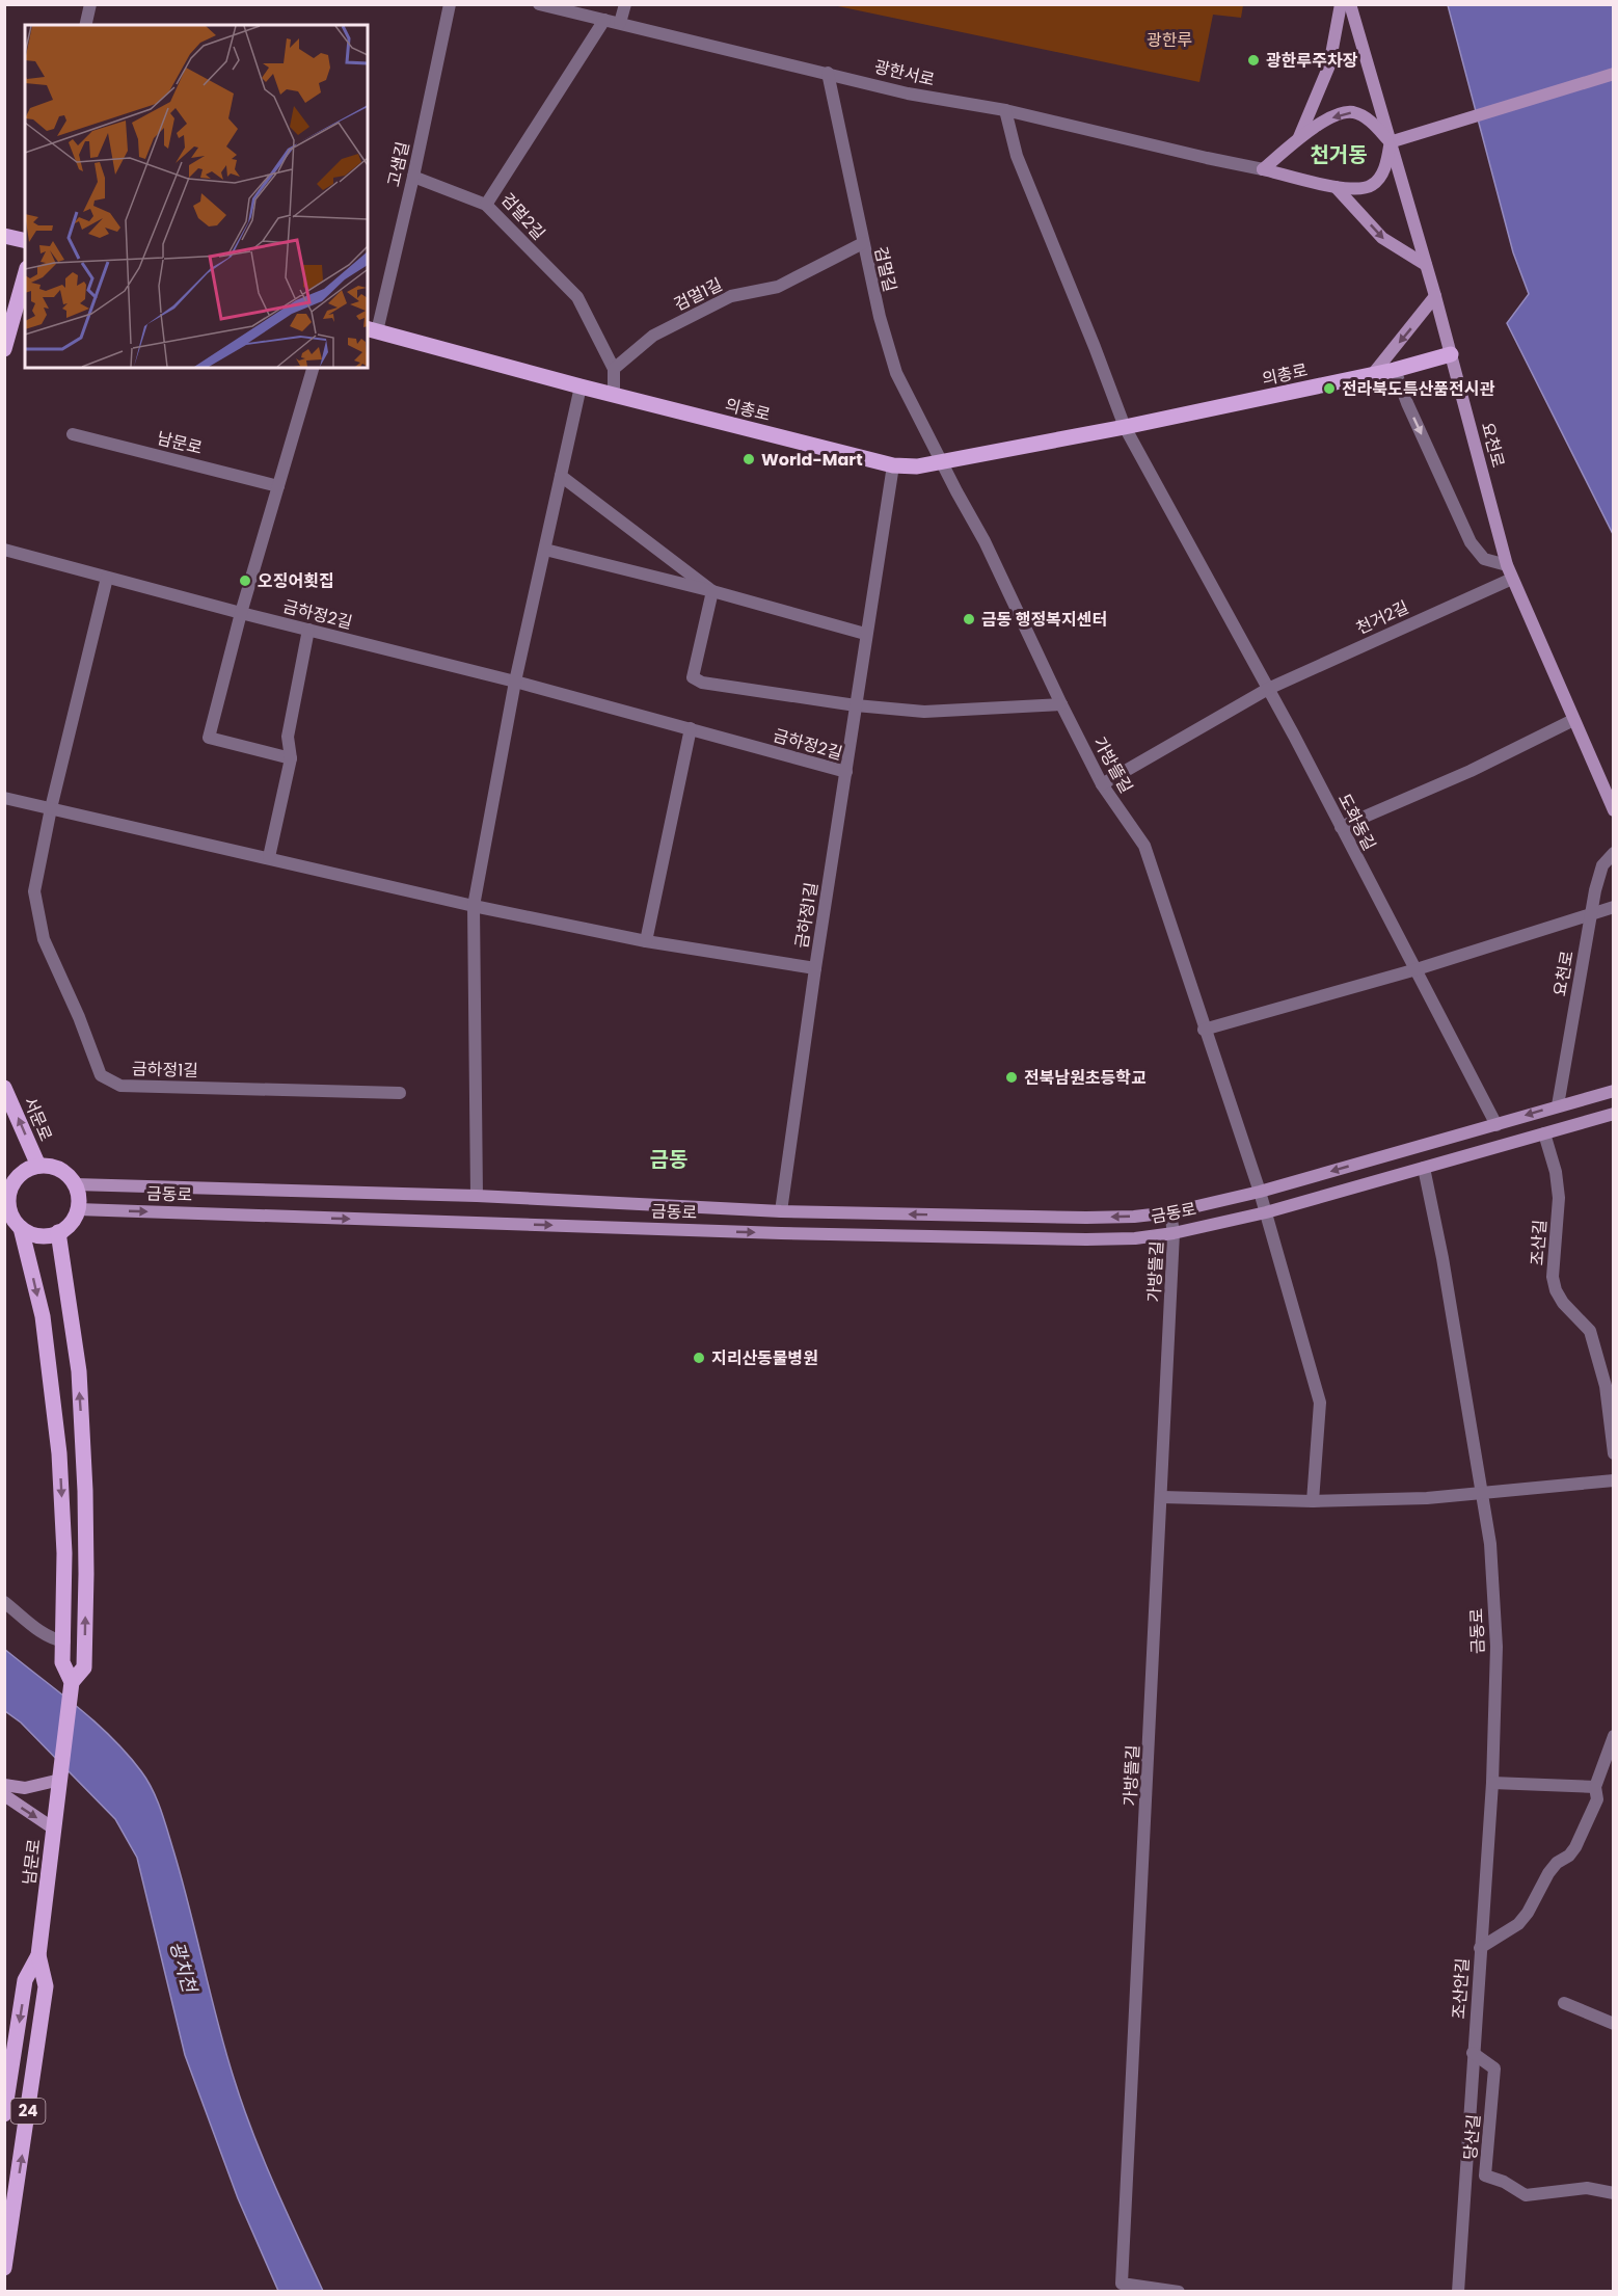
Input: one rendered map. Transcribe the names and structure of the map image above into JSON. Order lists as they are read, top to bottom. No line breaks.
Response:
{"streets":{"main road":["의총로","남문로","서문로","24"],"street":["광한서로","고샘길","검멀2길","검멀길","검멀1길","요천로","금하정2길","천거2길","가방뜰길","도화동길","금하정1길","금동로","조산길","조산안길","당산길"]},"crossings":[["광한서로","검멀2길"],["광한서로","검멀길"],["고샘길","의총로"],["검멀2길","검멀1길"],["검멀길","검멀1길"],["검멀길","의총로"],["검멀길","가방뜰길"],["의총로","요천로"],["의총로","금하정2길"],["의총로","가방뜰길"],["의총로","도화동길"],["요천로","천거2길"],["요천로","금동로"],["금하정2길","금하정1길"],["천거2길","도화동길"],["가방뜰길","금동로"],["도화동길","금동로"],["서문로","금동로"],["금동로","조산길"],["금동로","조산안길"],["조산안길","당산길"]],"one_way":["서문로"],"districts":["천거동","금동"],"water":["광치천"],"parks":["광한루"],"places":["광한루주차장","전라북도특산품전시관","World-Mart","오징어횟집","금동 행정복지센터","전북남원초등학교","지리산동물병원"]}
